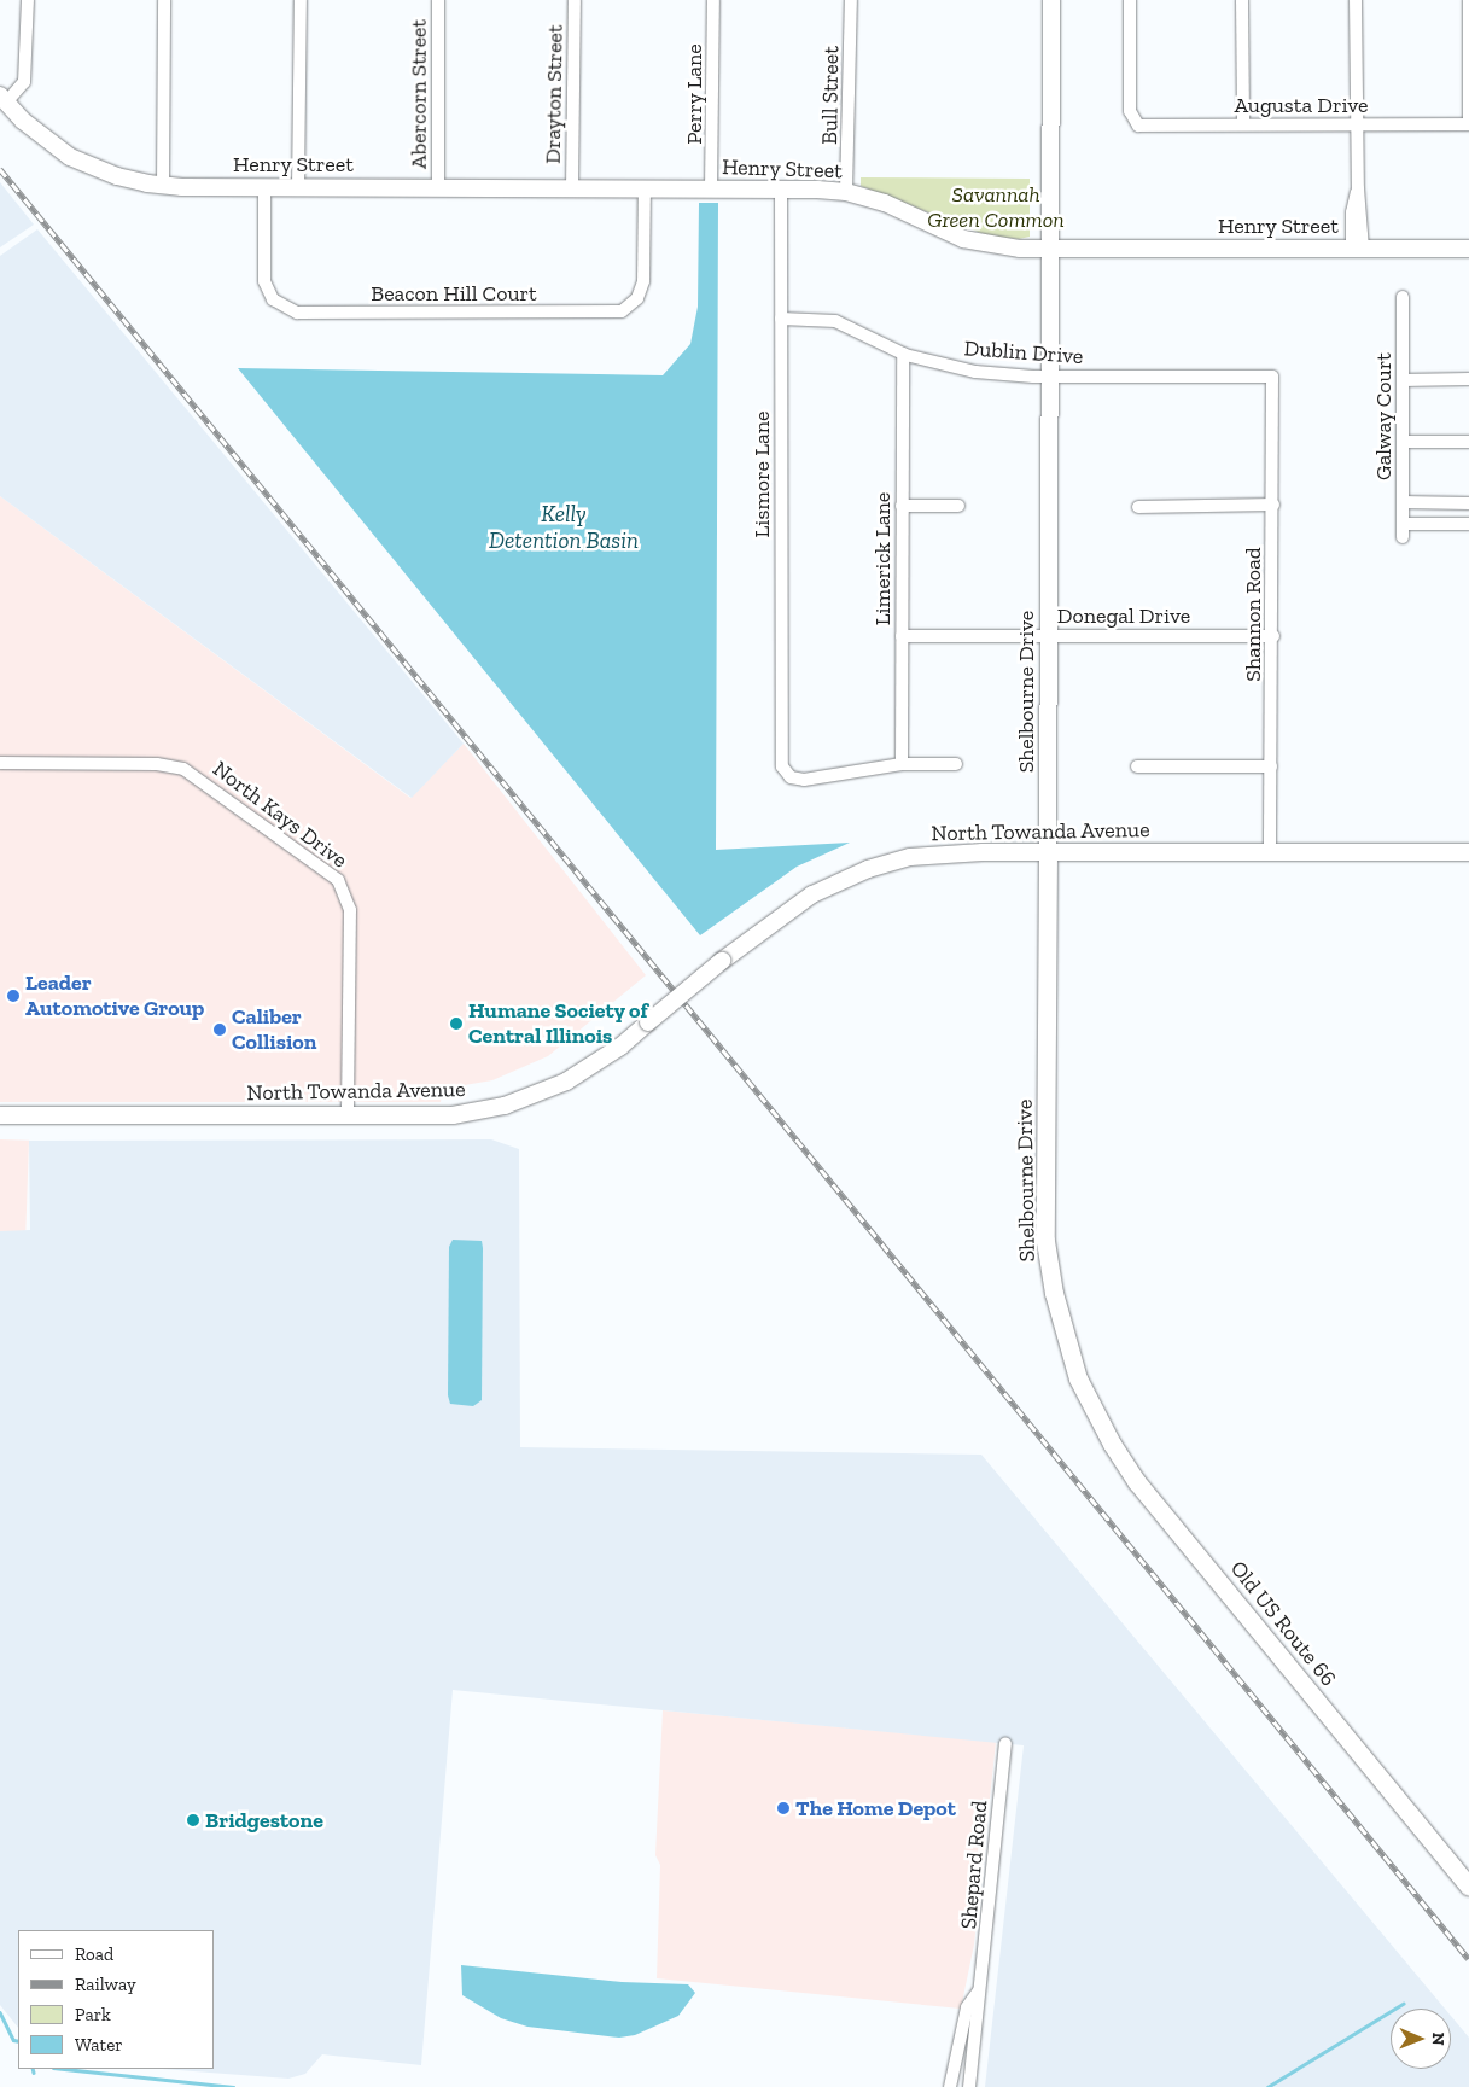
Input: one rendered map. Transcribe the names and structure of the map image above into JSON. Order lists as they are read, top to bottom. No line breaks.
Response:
{"streets":{"main road":["Henry Street","Shelbourne Drive","North Towanda Avenue","Old US Route 66"],"street":["Abercorn Street","Drayton Street","Perry Lane","Bull Street","Augusta Drive","Beacon Hill Court","Dublin Drive","Galway Court","Lismore Lane","Limerick Lane","Shannon Road","Donegal Drive","North Kays Drive","Shepard Road"]},"crossings":[["Abercorn Street","Henry Street"],["Drayton Street","Henry Street"],["Perry Lane","Henry Street"],["Bull Street","Henry Street"],["Henry Street","Beacon Hill Court"],["Henry Street","Lismore Lane"],["Henry Street","Shelbourne Drive"],["Dublin Drive","Lismore Lane"],["Dublin Drive","Limerick Lane"],["Dublin Drive","Shannon Road"],["Dublin Drive","Shelbourne Drive"],["Lismore Lane","Limerick Lane"],["Limerick Lane","Donegal Drive"],["Shannon Road","Donegal Drive"],["Shannon Road","North Towanda Avenue"],["Donegal Drive","Shelbourne Drive"],["Shelbourne Drive","North Towanda Avenue"],["Shelbourne Drive","Old US Route 66"],["North Kays Drive","North Towanda Avenue"]],"water":["Kelly Detention Basin"],"parks":["Savannah Green Common"],"places":["Leader Automotive Group","Humane Society of Central Illinois","Caliber Collision","The Home Depot","Bridgestone"],"legend":["Road","Railway","Park","Water"],"north":"right"}
